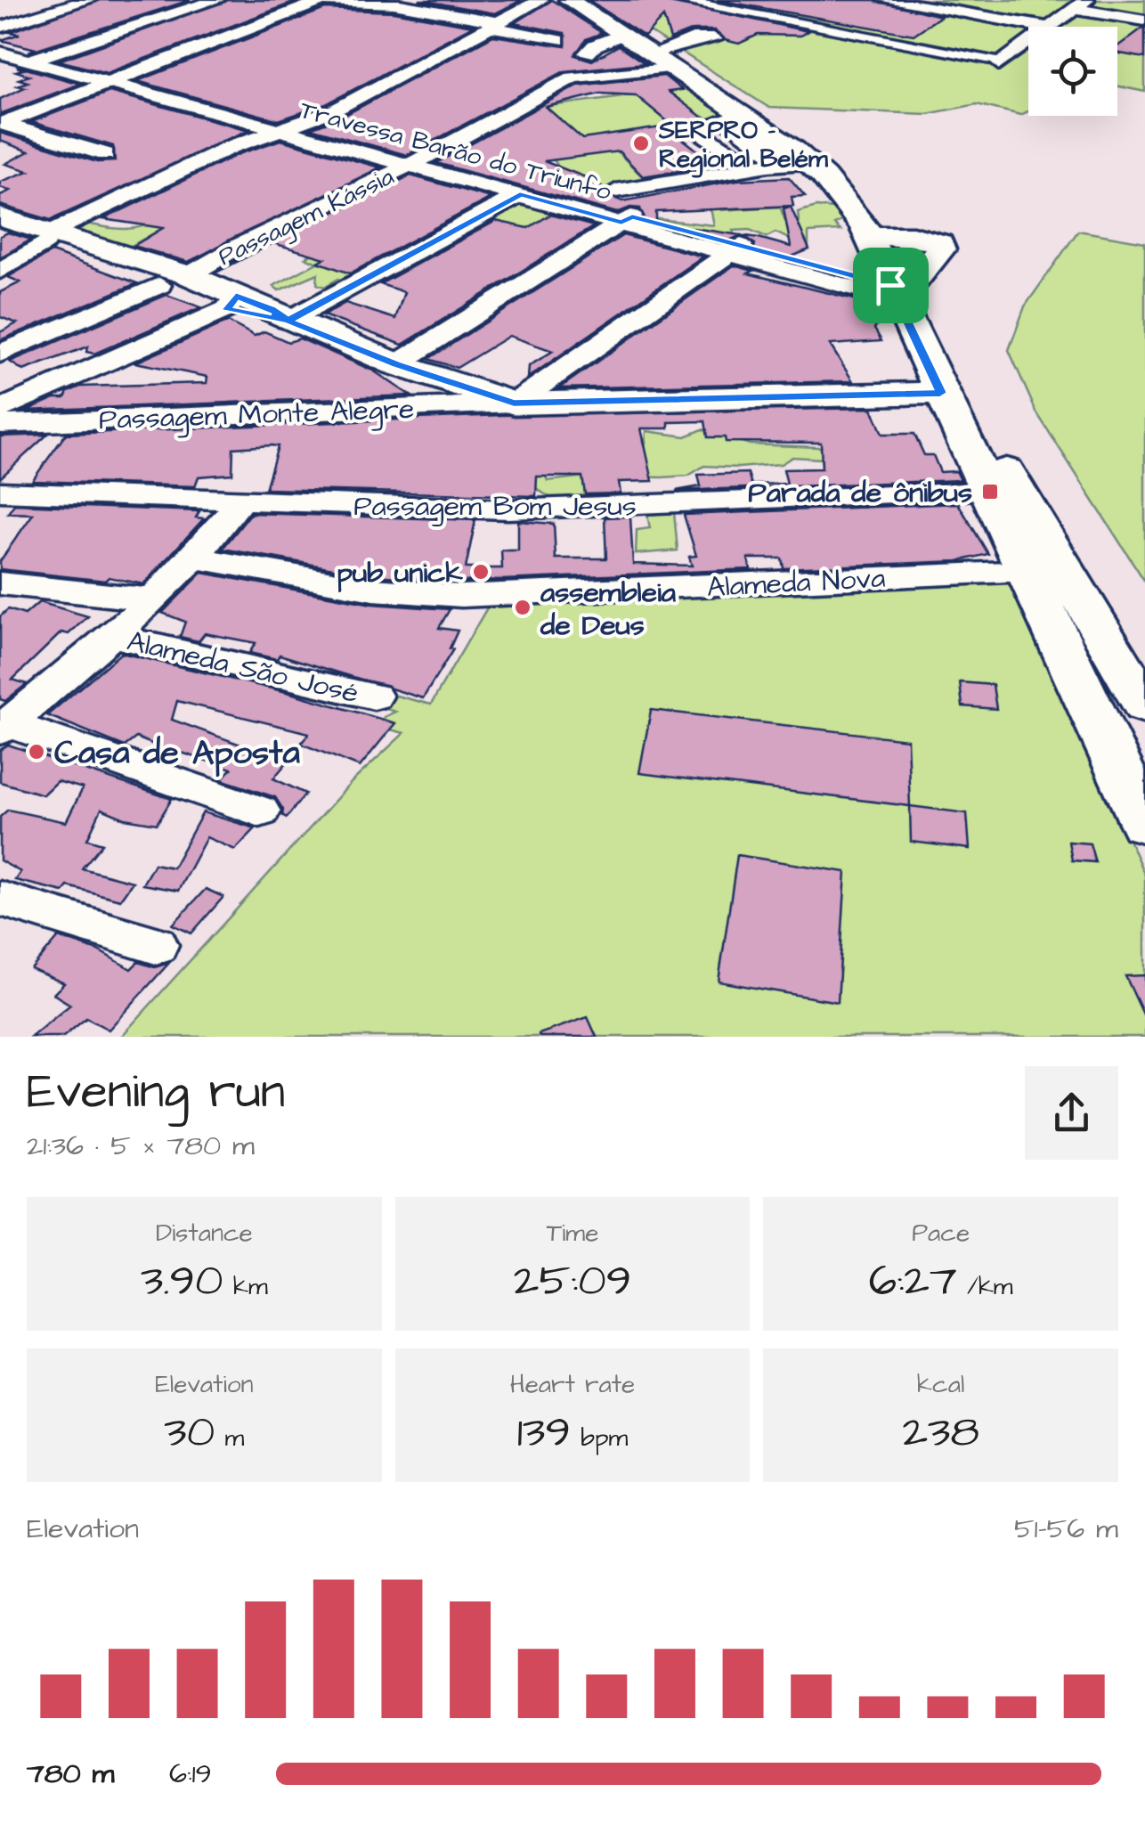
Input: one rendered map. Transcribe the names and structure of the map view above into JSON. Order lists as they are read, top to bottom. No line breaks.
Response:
{"streets":{"main road":["Passagem Monte Alegre"],"street":["Travessa Barão do Triunfo","Passagem Kássia","Passagem Bom Jesus","Alameda Nova","Alameda São José"]},"crossings":[["Travessa Barão do Triunfo","Passagem Kássia"]],"places":{"other":["SERPRO - Regional Belém","pub unick","assembleia de Deus","Casa de Aposta"],"transit":["Parada de ônibus"]},"page":{"heading":["Evening run","21:36 · 5 × 780 m"],"stats":[["Distance","3.90 km"],["Time","25:09"],["Pace","6:27 /km"],["Elevation","30 m"],["Heart rate","139 bpm"],["kcal","238"]],"chart":["Elevation","51–56 m"],"list":[{"name":"780 m","note":"6:19"}]}}
